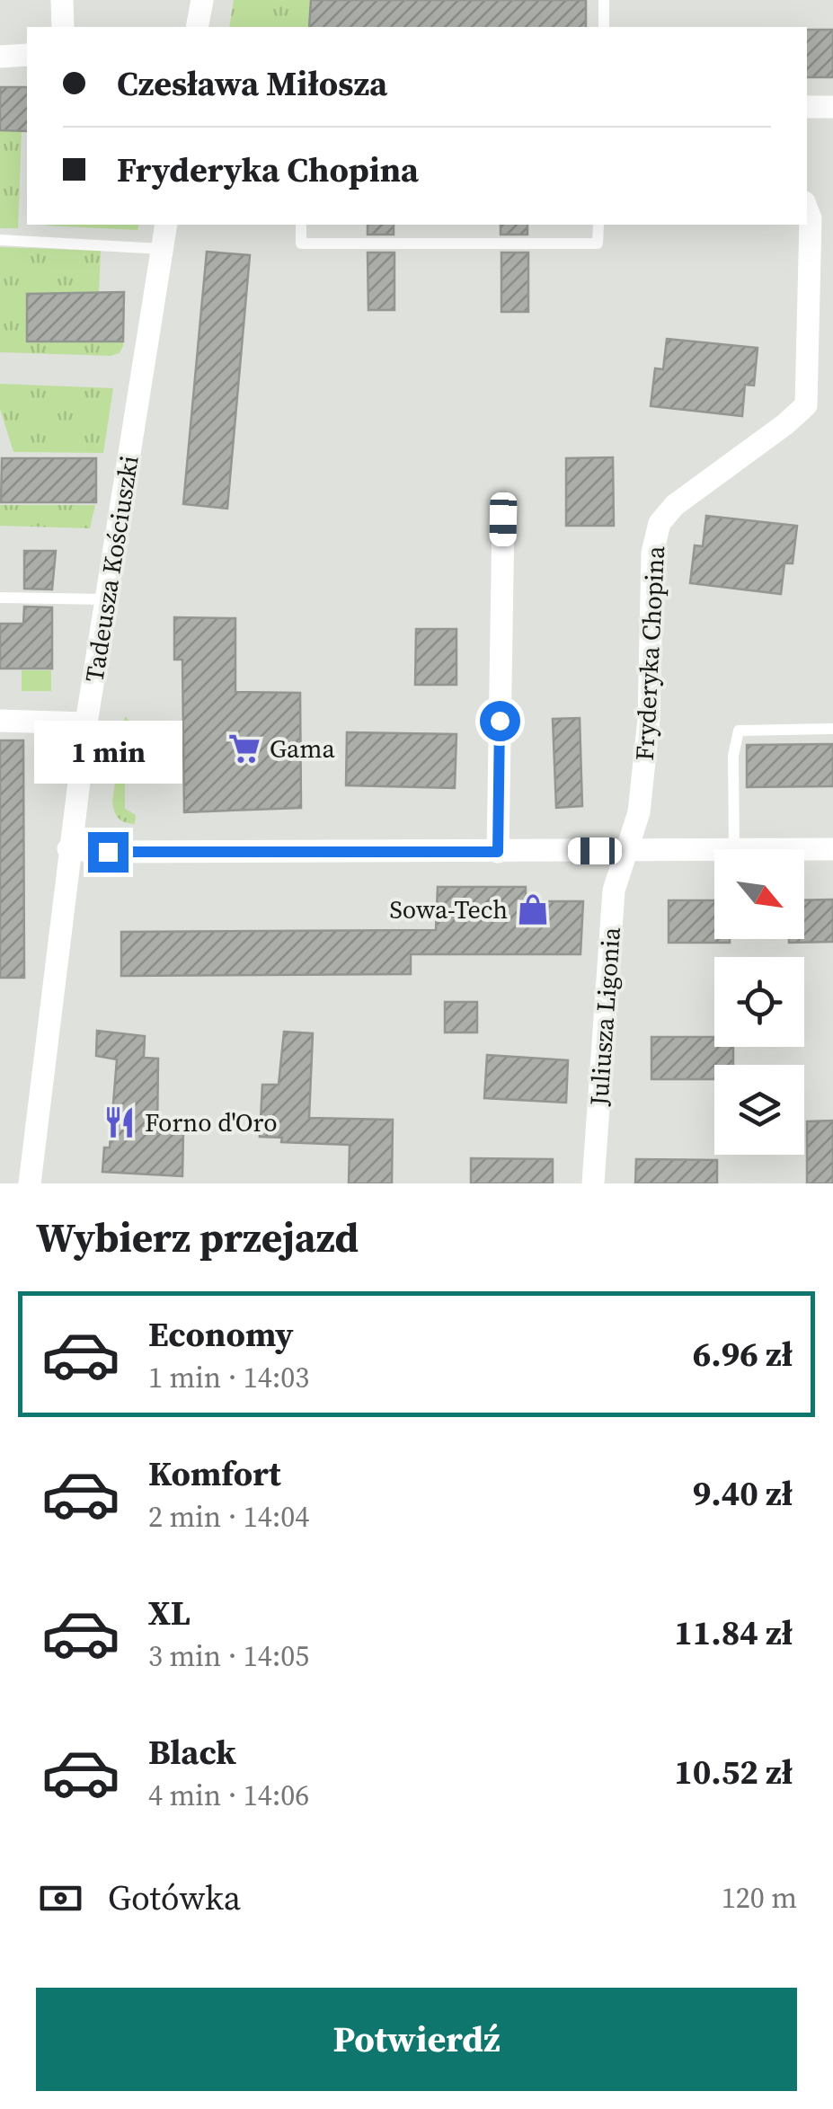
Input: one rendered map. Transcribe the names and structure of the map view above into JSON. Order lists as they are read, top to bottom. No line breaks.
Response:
{"streets":{"street":["Tadeusza Kościuszki","Fryderyka Chopina","Juliusza Ligonia"]},"crossings":[["Fryderyka Chopina","Juliusza Ligonia"]],"places":{"supermarket":["Gama"],"shop":["Sowa-Tech"],"restaurant":["Forno d'Oro"]},"north":"bottom right","page":{"banner":["Czesława Miłosza","Fryderyka Chopina"],"bubble":"1 min","heading":"Wybierz przejazd","list":[{"name":"Economy","note":"1 min · 14:03","value":"6.96 zł"},{"name":"Komfort","note":"2 min · 14:04","value":"9.40 zł"},{"name":"XL","note":"3 min · 14:05","value":"11.84 zł"},{"name":"Black","note":"4 min · 14:06","value":"10.52 zł"}],"pay":["Gotówka","120 m"],"buttons":"Potwierdź"}}
